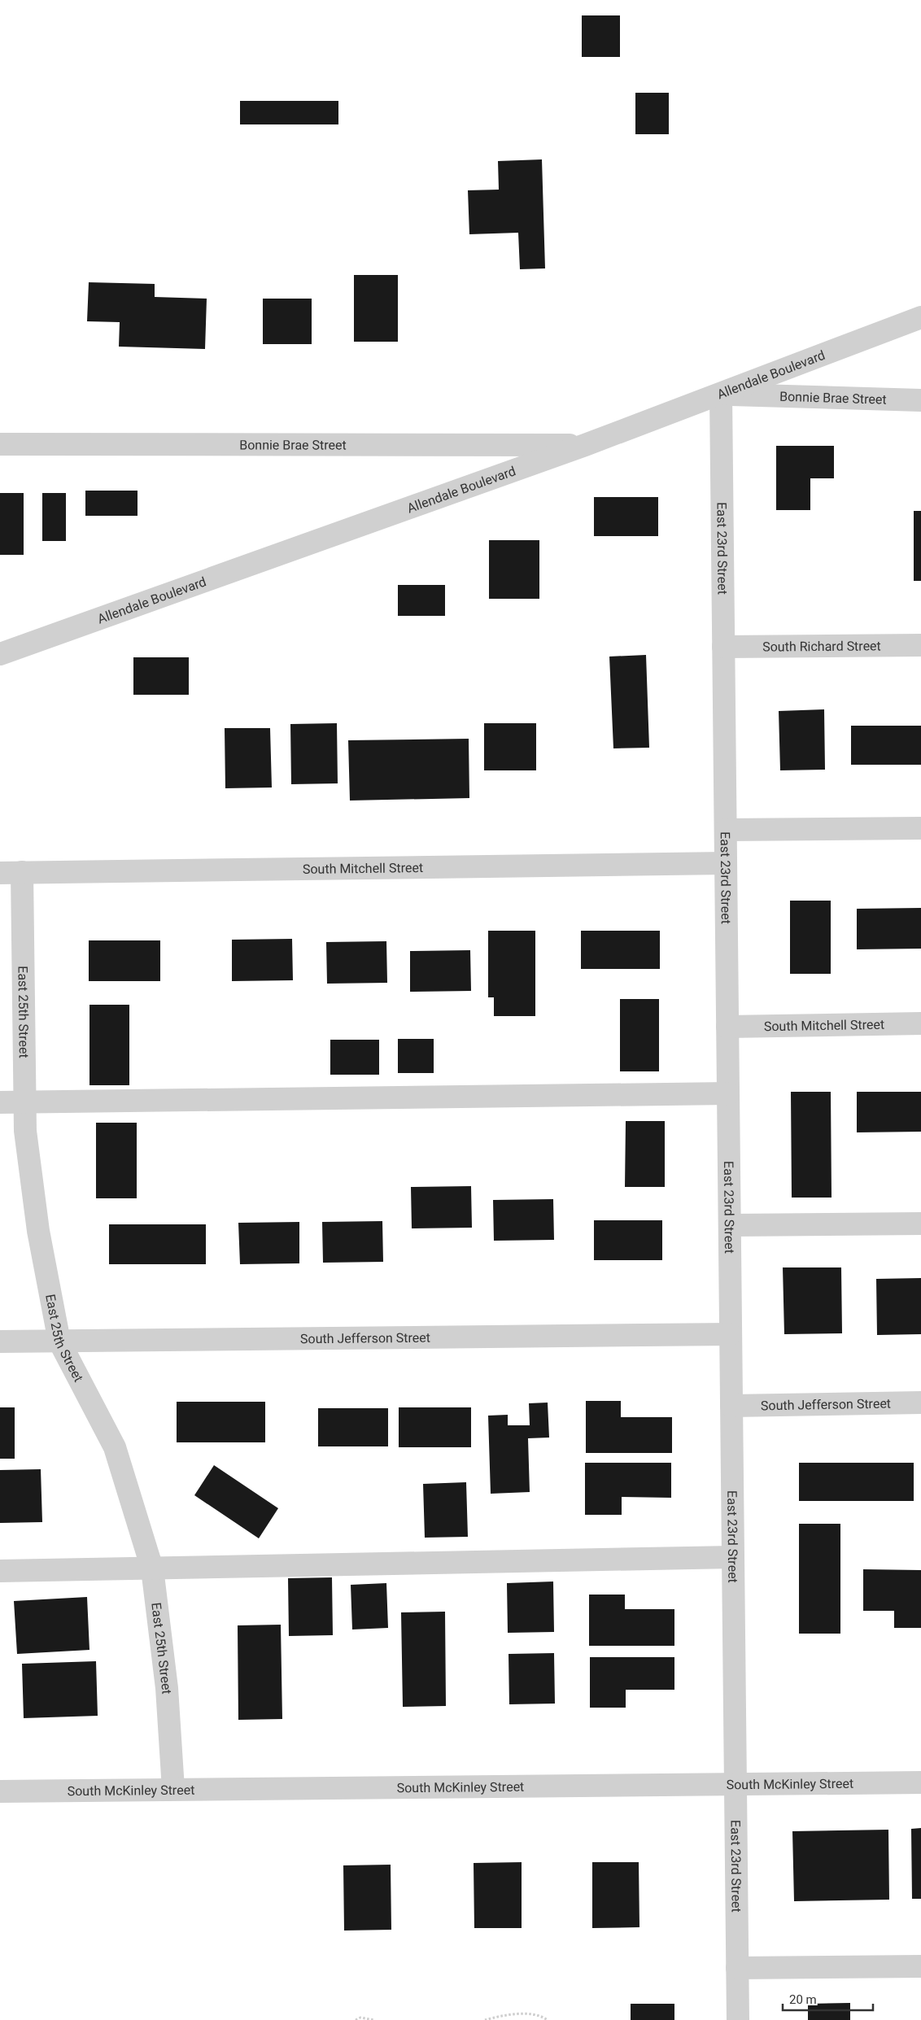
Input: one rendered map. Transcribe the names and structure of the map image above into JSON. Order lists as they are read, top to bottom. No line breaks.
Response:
{"streets":{"street":["Allendale Boulevard","Bonnie Brae Street","East 23rd Street","South Richard Street","South Mitchell Street","East 25th Street","South Jefferson Street","South McKinley Street"]},"crossings":[["Allendale Boulevard","Bonnie Brae Street"],["Allendale Boulevard","East 23rd Street"],["Bonnie Brae Street","East 23rd Street"],["East 23rd Street","South Richard Street"],["East 23rd Street","South Mitchell Street"],["East 23rd Street","South Jefferson Street"],["East 23rd Street","South McKinley Street"],["South Mitchell Street","East 25th Street"],["East 25th Street","South Jefferson Street"],["East 25th Street","South McKinley Street"]],"scale_bar":"20 m"}
